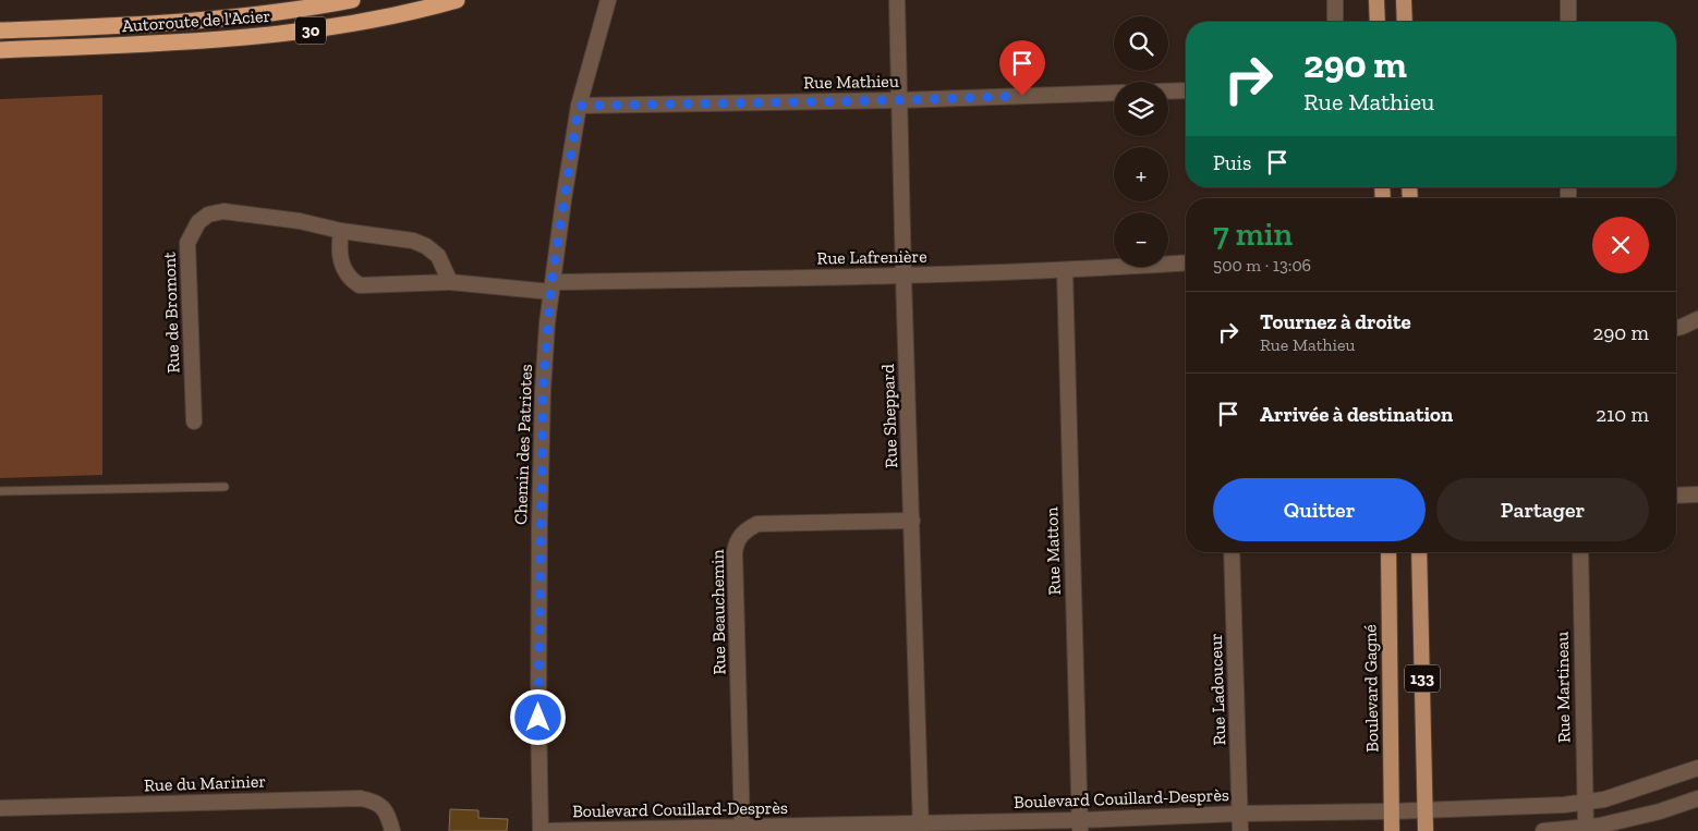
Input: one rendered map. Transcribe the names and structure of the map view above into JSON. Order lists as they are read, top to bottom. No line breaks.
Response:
{"streets":{"highway":["Autoroute de l'Acier","30"],"main road":["133","Boulevard Gagné"],"street":["Rue Mathieu","Rue Lafrenière","Rue de Bromont","Rue Sheppard","Chemin des Patriotes","Rue Matton","Rue Beauchemin","Rue Martineau","Rue Ladouceur","Rue du Marinier","Boulevard Couillard-Desprès"]},"crossings":[["Rue Mathieu","Rue Sheppard"],["Rue Mathieu","Chemin des Patriotes"],["Rue Lafrenière","Rue Sheppard"],["Rue Lafrenière","Chemin des Patriotes"],["Rue Lafrenière","Rue Matton"],["Rue Sheppard","Rue Beauchemin"],["Rue Sheppard","Boulevard Couillard-Desprès"],["Chemin des Patriotes","Boulevard Couillard-Desprès"],["Rue Matton","Boulevard Couillard-Desprès"],["Rue Beauchemin","Boulevard Couillard-Desprès"],["133","Boulevard Couillard-Desprès"],["Rue Martineau","Boulevard Couillard-Desprès"],["Boulevard Gagné","Boulevard Couillard-Desprès"],["Rue Ladouceur","Boulevard Couillard-Desprès"]],"page":{"map_buttons":["+","−"],"turn":["290 m","Rue Mathieu"],"then":"Puis","heading":["7 min","500 m · 13:06"],"list":[{"name":"Tournez à droite","note":"Rue Mathieu","value":"290 m"},{"name":"Arrivée à destination","value":"210 m"}],"buttons":["Quitter","Partager"]}}
